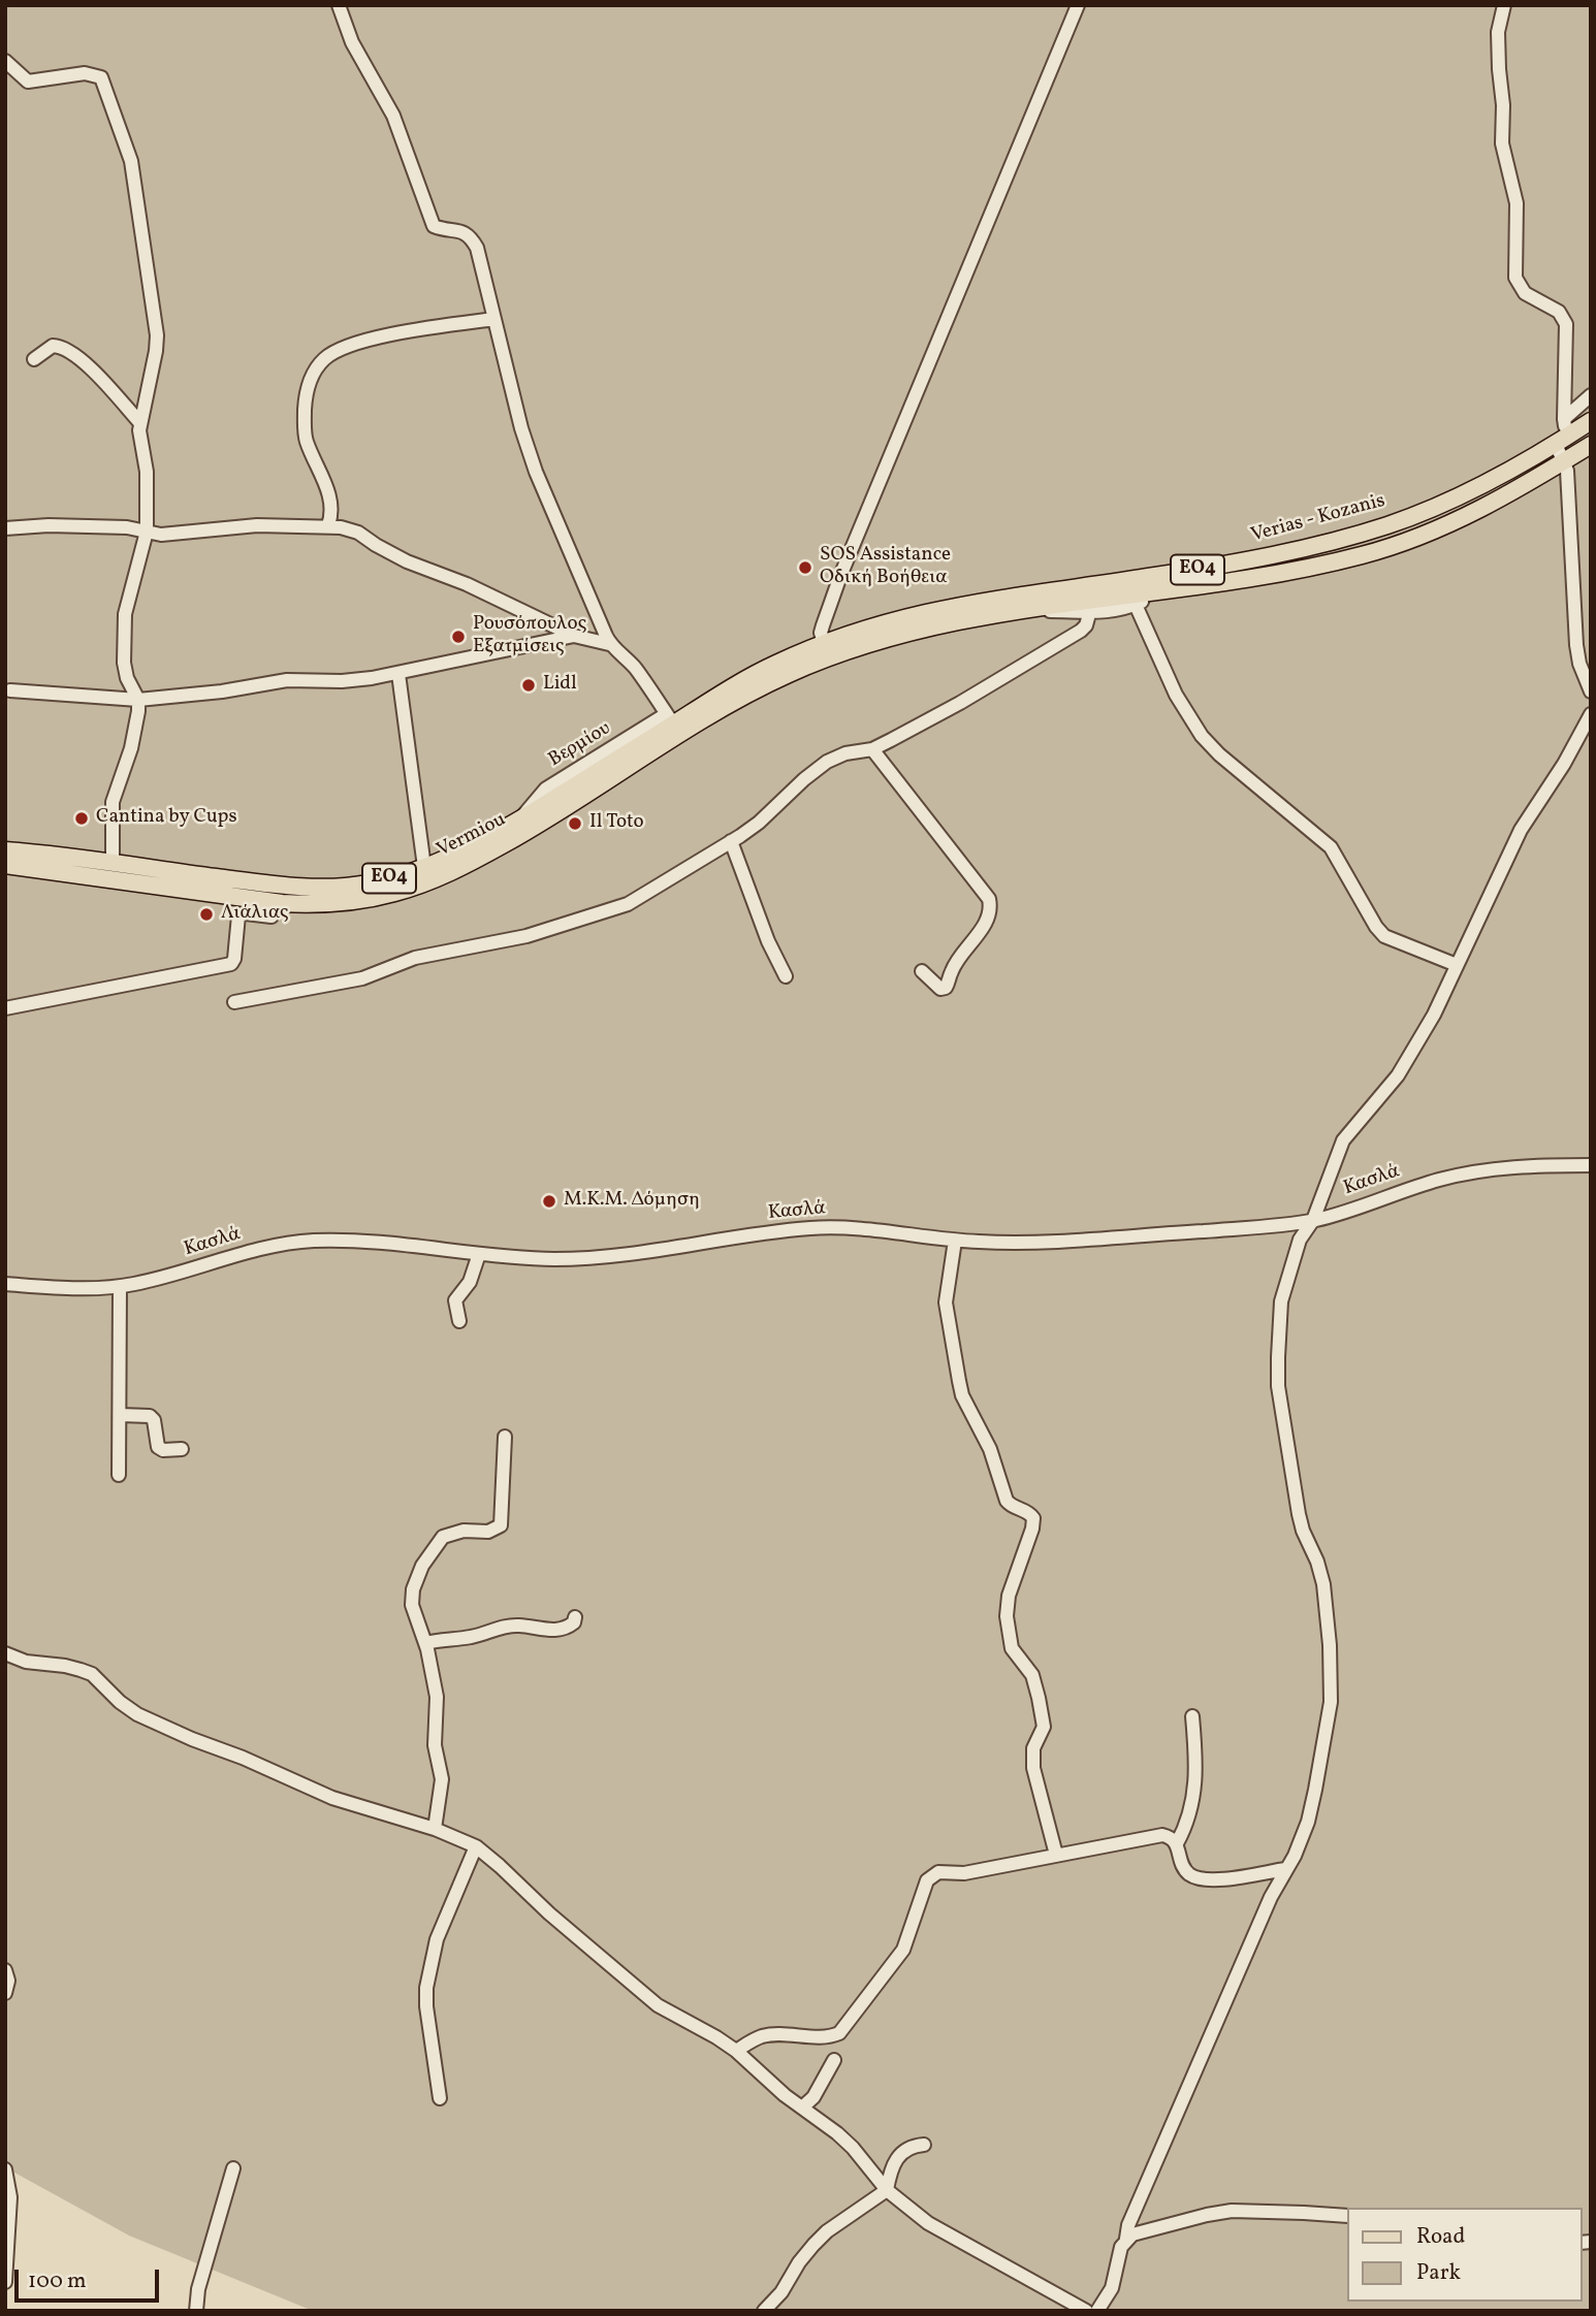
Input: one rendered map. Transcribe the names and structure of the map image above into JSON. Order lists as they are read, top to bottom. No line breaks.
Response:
{"streets":{"main road":["Verias - Kozanis","ΕΟ4","Vermiou"],"street":["Κασλά"]},"crossings":[["Verias - Kozanis","Vermiou"]],"places":["SOS Assistance Οδική Βοήθεια","Ρουσόπουλος Εξατμίσεις","Lidl","Cantina by Cups","Il Toto","Λιάλιας","Μ.Κ.Μ. Δόμηση"],"legend":["Road","Park"],"scale_bar":"100 m"}
